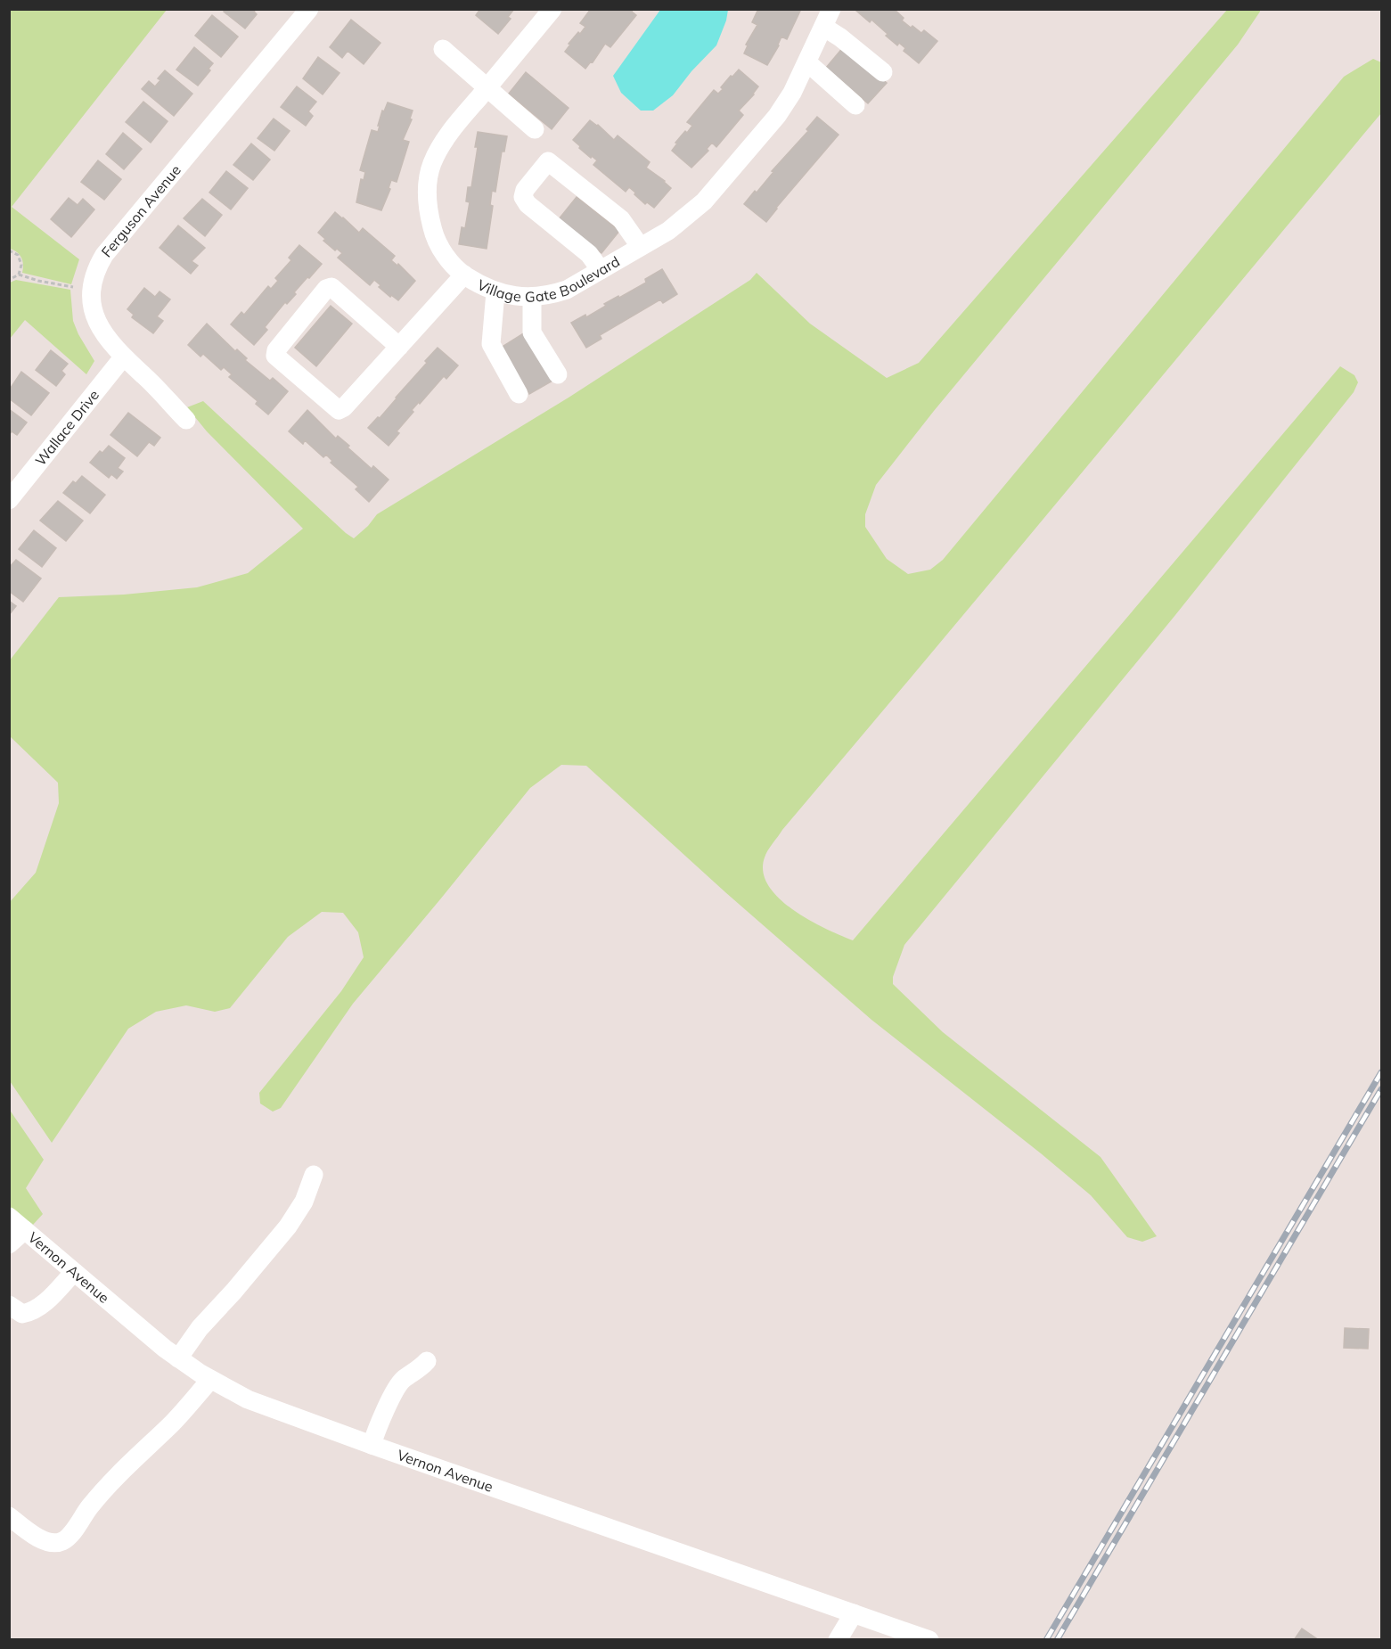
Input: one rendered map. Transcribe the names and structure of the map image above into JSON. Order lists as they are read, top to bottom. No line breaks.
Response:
{"streets":{"street":["Ferguson Avenue","Village Gate Boulevard","Wallace Drive","Vernon Avenue"]},"crossings":[["Ferguson Avenue","Wallace Drive"]]}
